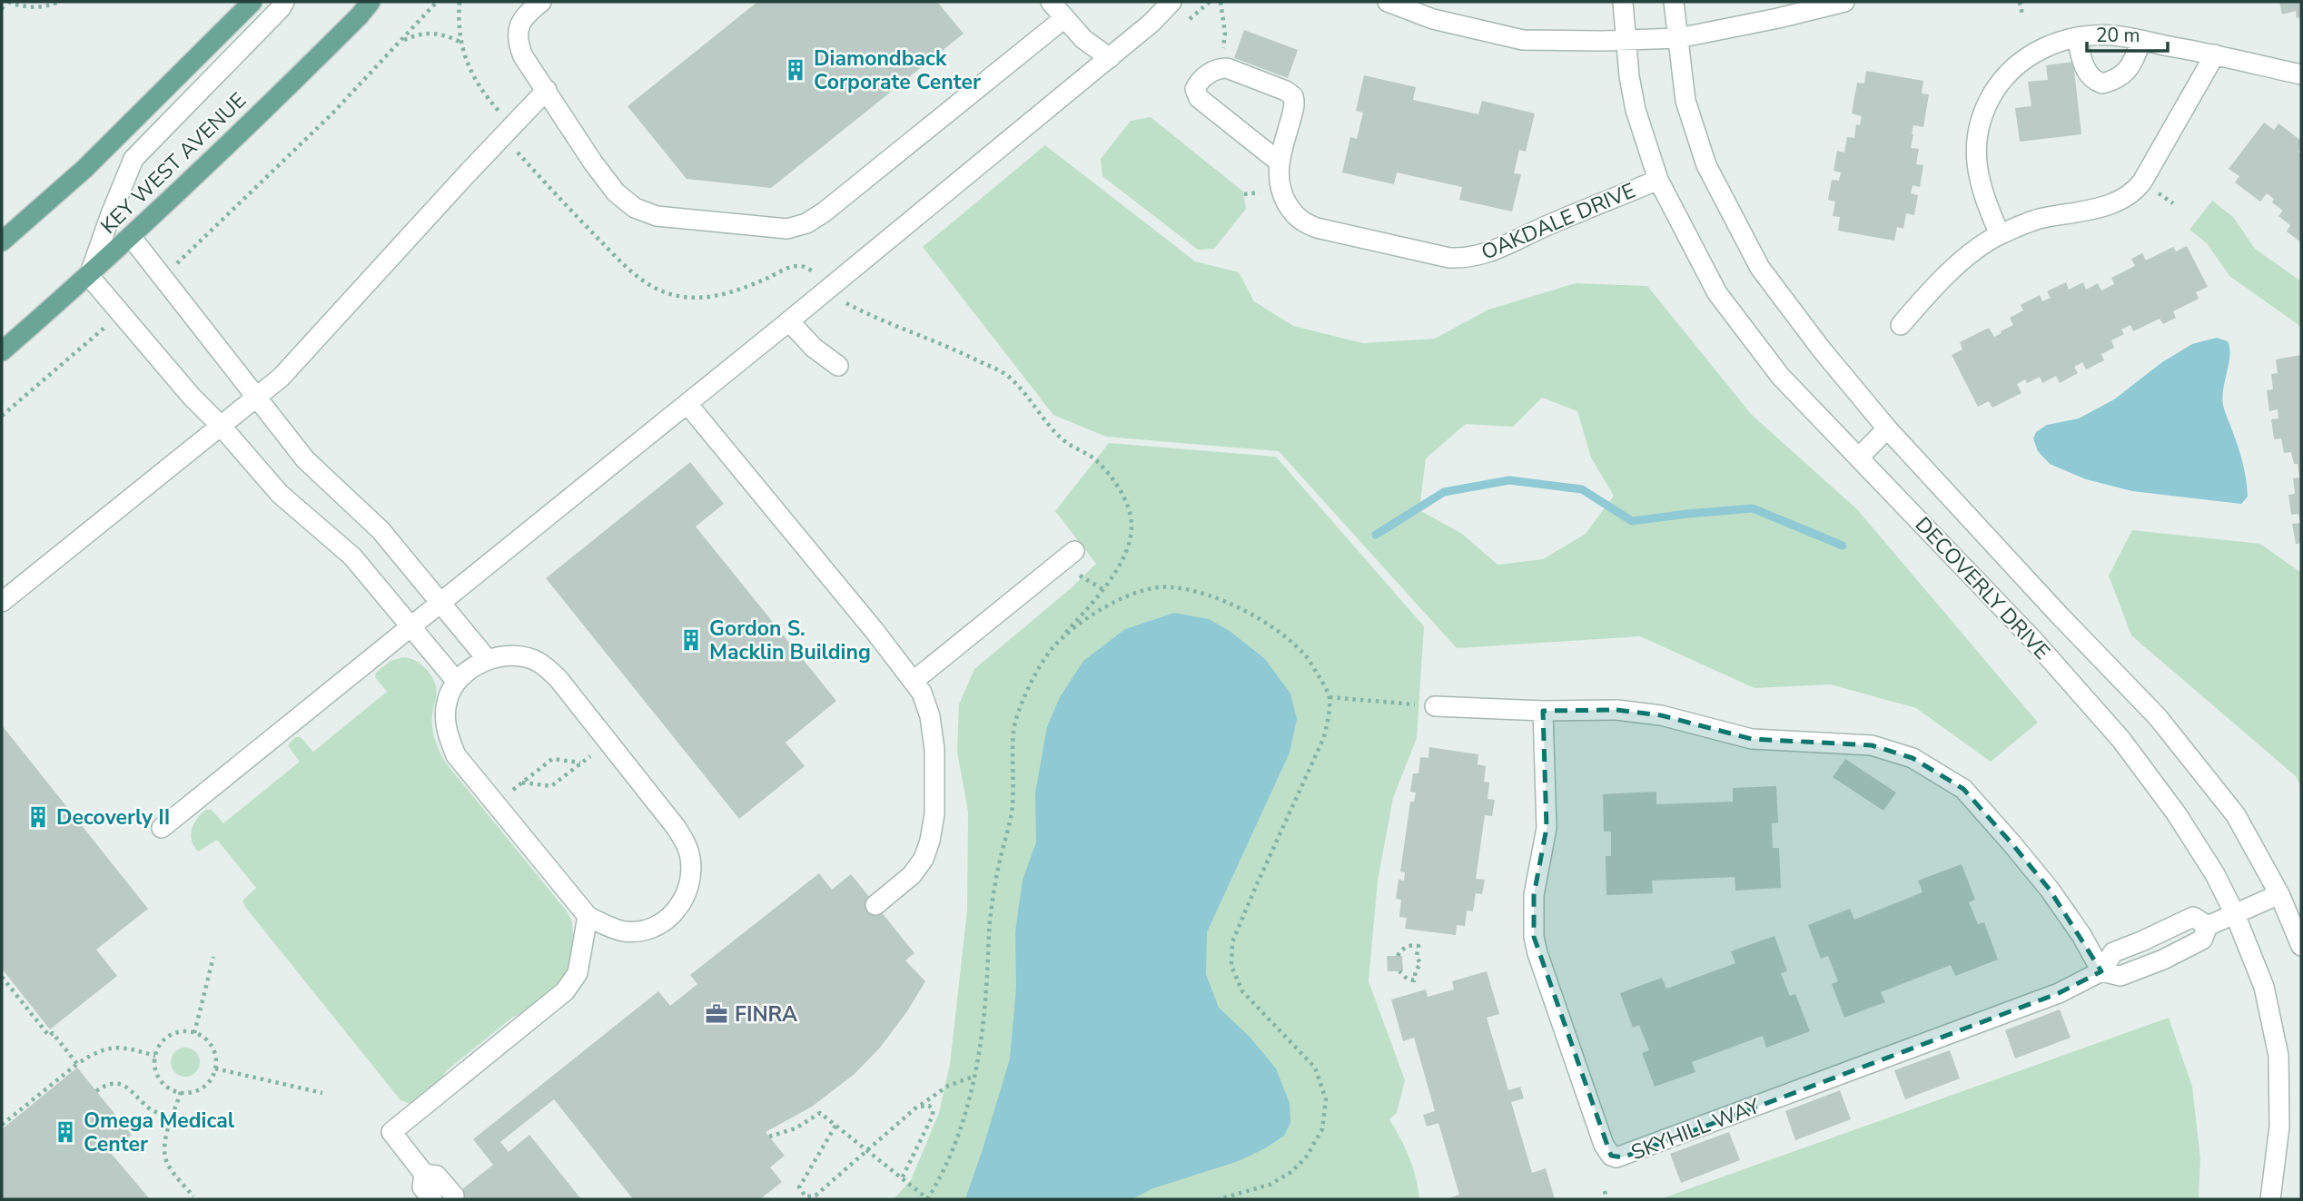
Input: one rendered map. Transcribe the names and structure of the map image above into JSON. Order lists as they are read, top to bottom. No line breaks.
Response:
{"streets":{"main road":["KEY WEST AVENUE"],"street":["OAKDALE DRIVE","DECOVERLY DRIVE","SKYHILL WAY"]},"crossings":[["OAKDALE DRIVE","DECOVERLY DRIVE"],["DECOVERLY DRIVE","SKYHILL WAY"]],"places":{"building":["Diamondback Corporate Center","Gordon S. Macklin Building","Decoverly II","Omega Medical Center"],"office":["FINRA"]},"scale_bar":"20 m"}
